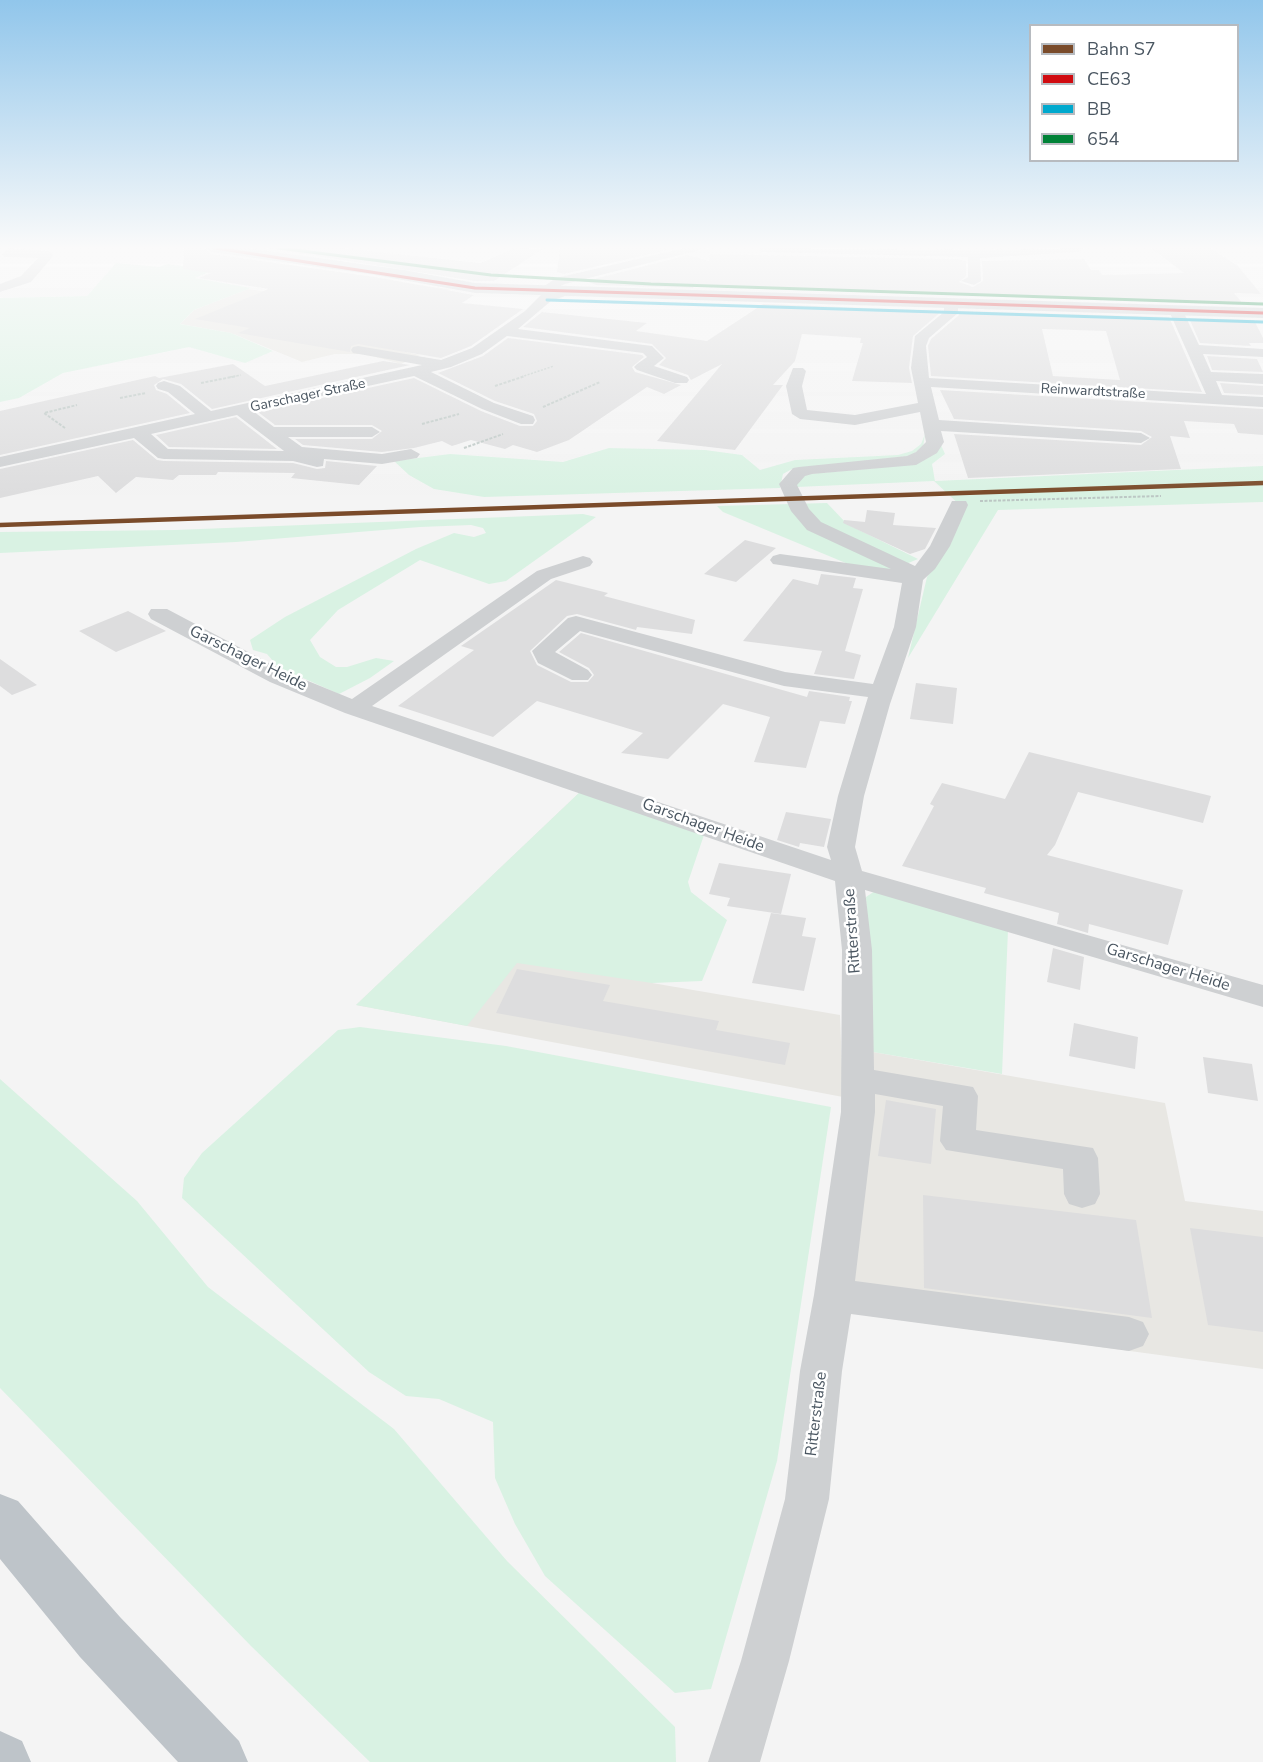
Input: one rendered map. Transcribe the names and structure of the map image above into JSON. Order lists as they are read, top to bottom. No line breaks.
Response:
{"streets":{"street":["Reinwardtstraße","Garschager Straße","Garschager Heide","Ritterstraße"]},"crossings":[["Garschager Heide","Ritterstraße"]],"lines":["rail line S7"],"legend":["Bahn S7","CE63","BB","654"]}
